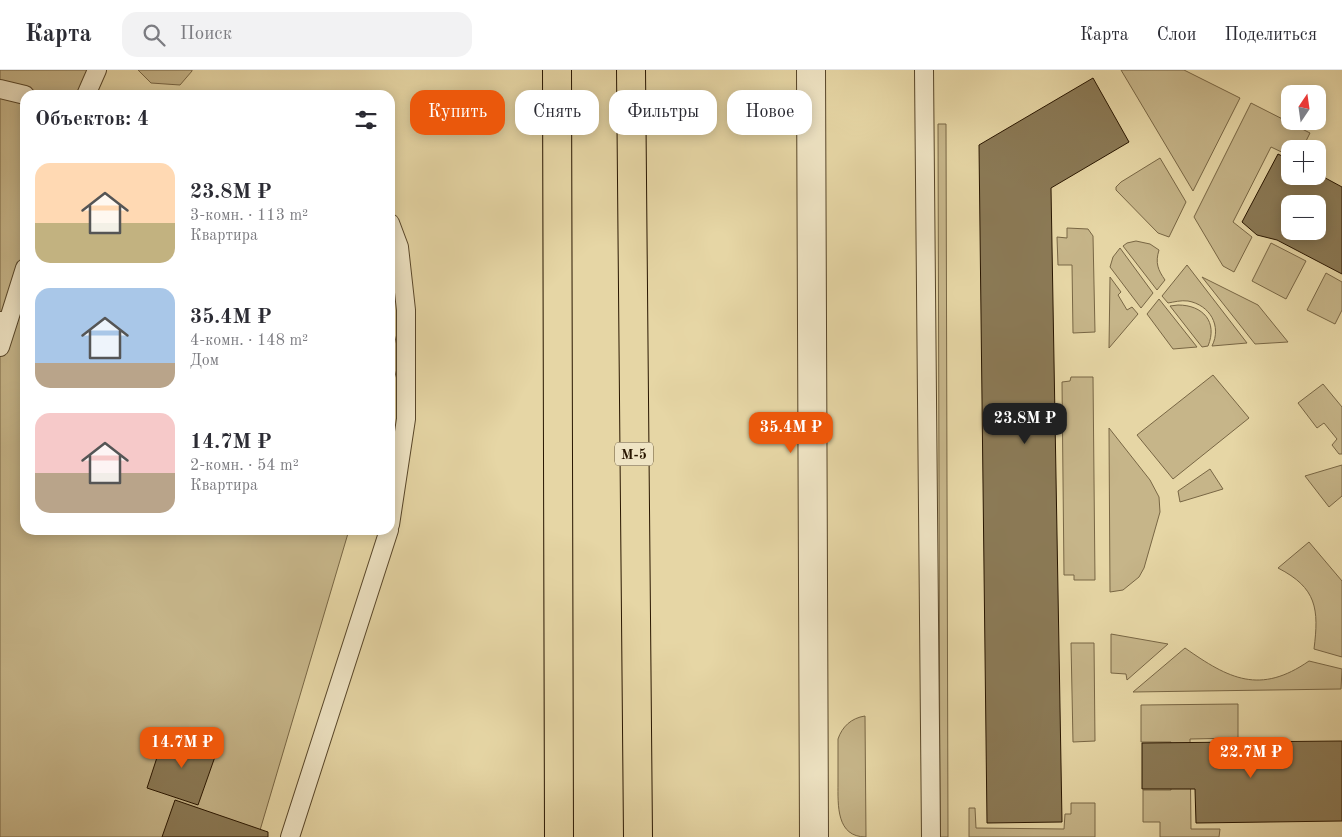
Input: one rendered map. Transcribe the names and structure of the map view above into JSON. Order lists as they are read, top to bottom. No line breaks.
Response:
{"streets":{"highway":["М-5"]},"north":"top","page":{"header":"Карта","search":"Поиск","nav":["Карта","Слои","Поделиться"],"map_buttons":["+","−"],"chip":["Купить","Снять","Фильтры","Новое"],"heading":"Объектов: 4","list":[{"name":"23.8M ₽","note":"3-комн. · 113 m² · Квартира"},{"name":"35.4M ₽","note":"4-комн. · 148 m² · Дом"},{"name":"14.7M ₽","note":"2-комн. · 54 m² · Квартира"}],"price":["23.8M ₽","35.4M ₽","14.7M ₽","22.7M ₽"]}}
